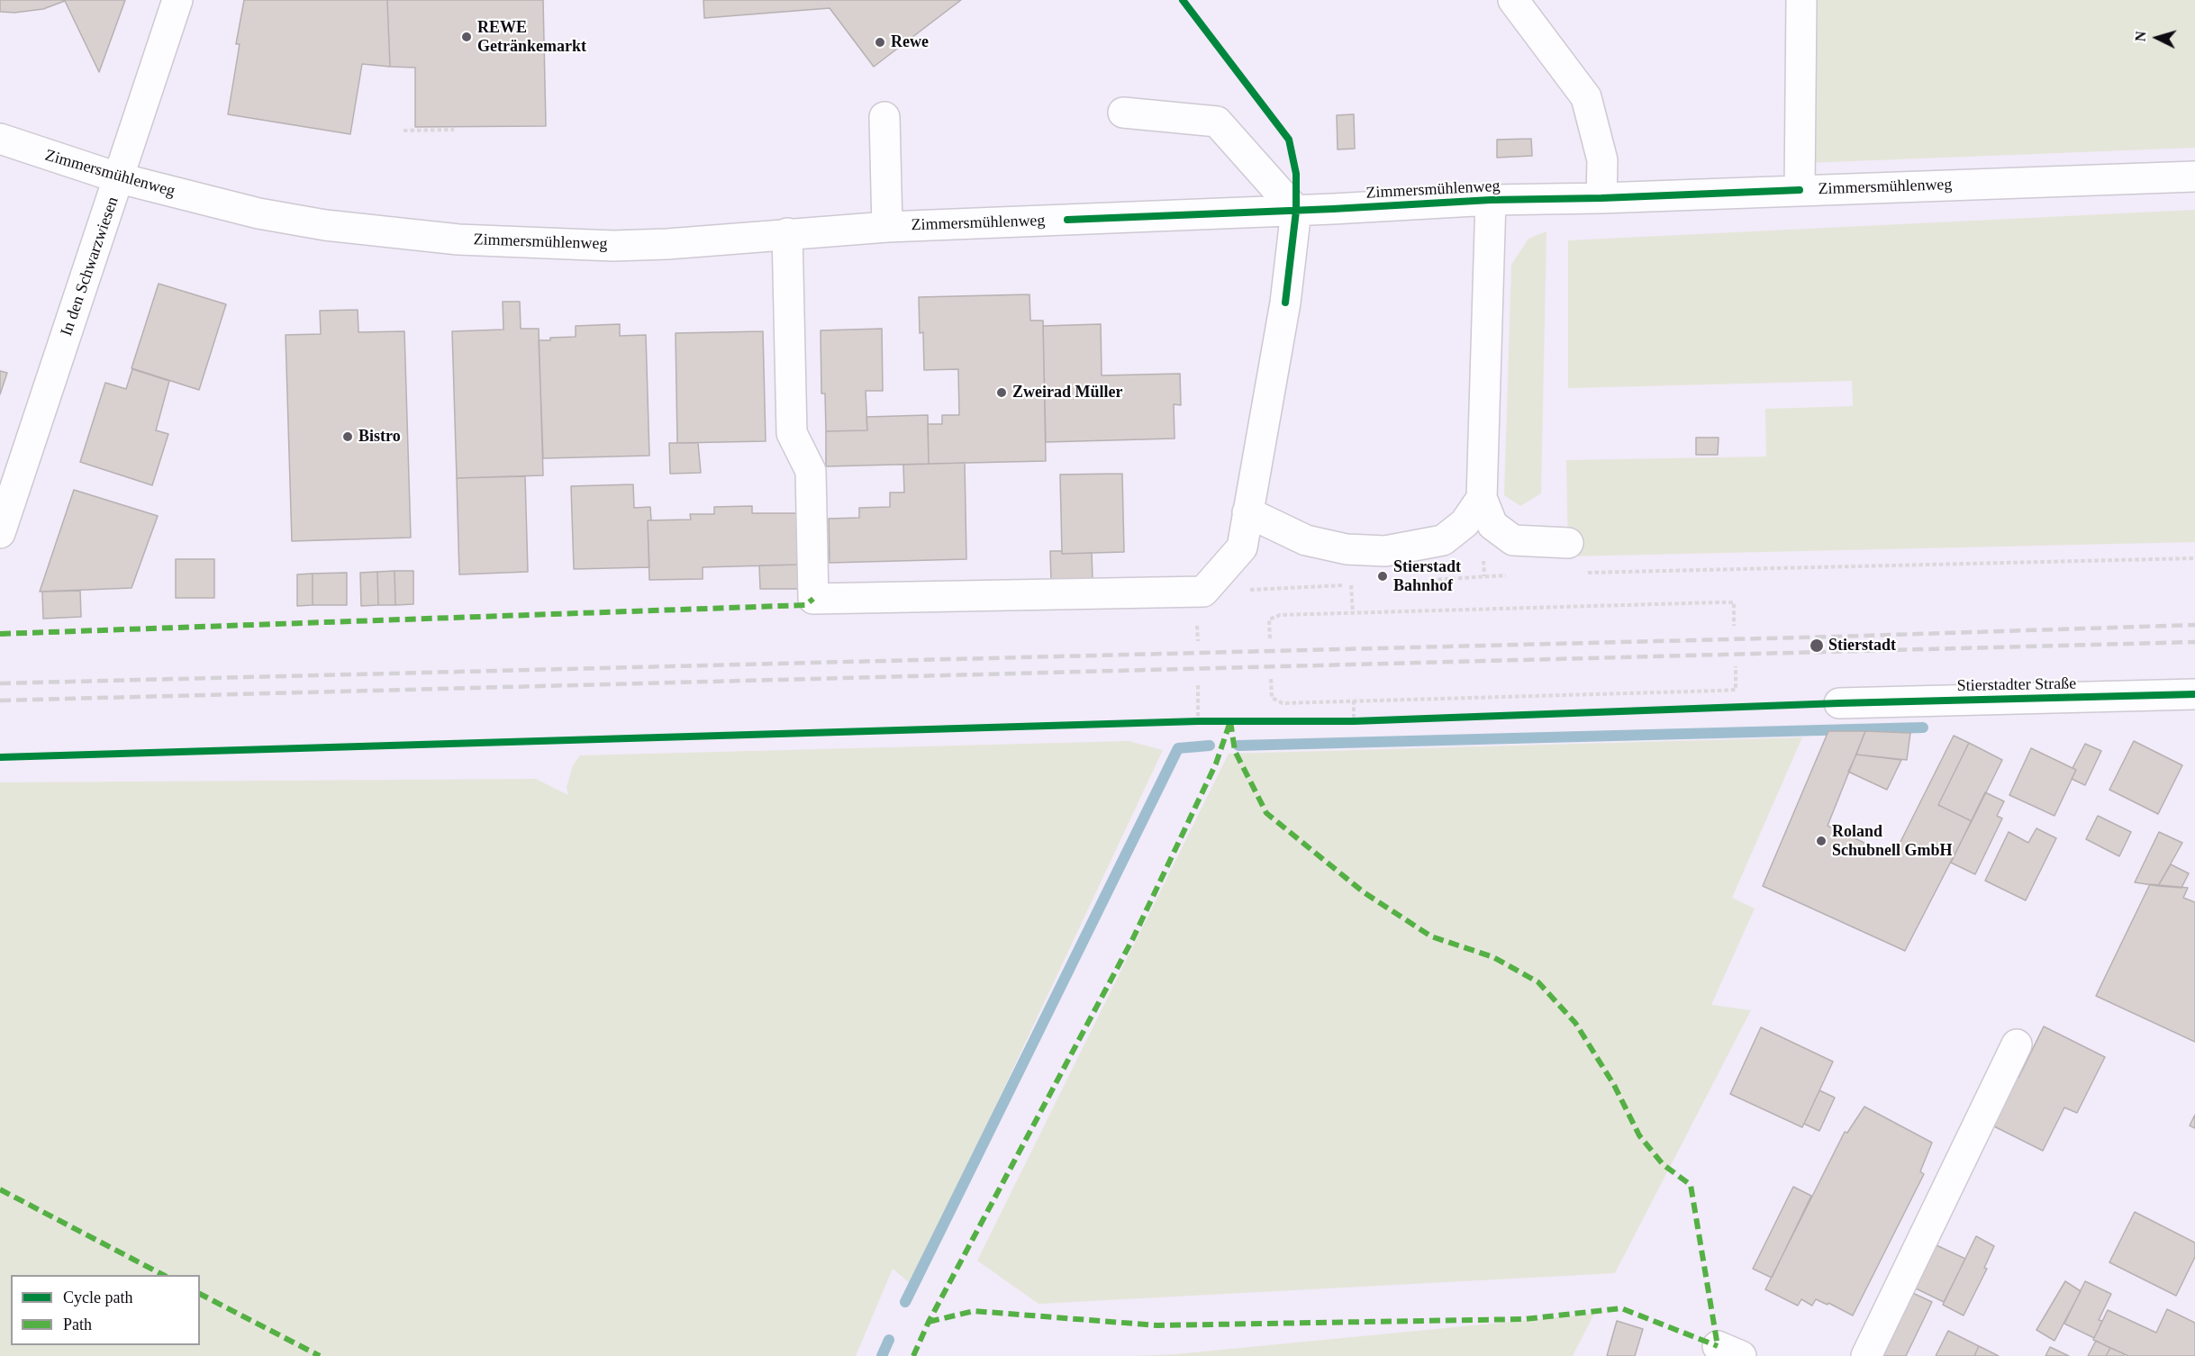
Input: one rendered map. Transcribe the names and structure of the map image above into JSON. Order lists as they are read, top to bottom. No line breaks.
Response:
{"streets":{"street":["Zimmersmühlenweg","In den Schwarzwiesen","Stierstadter Straße"]},"crossings":[["Zimmersmühlenweg","In den Schwarzwiesen"]],"places":["REWE Getränkemarkt","Rewe","Zweirad Müller","Bistro","Stierstadt Bahnhof","Stierstadt","Roland Schubnell GmbH"],"legend":["Cycle path","Path"],"north":"left"}
